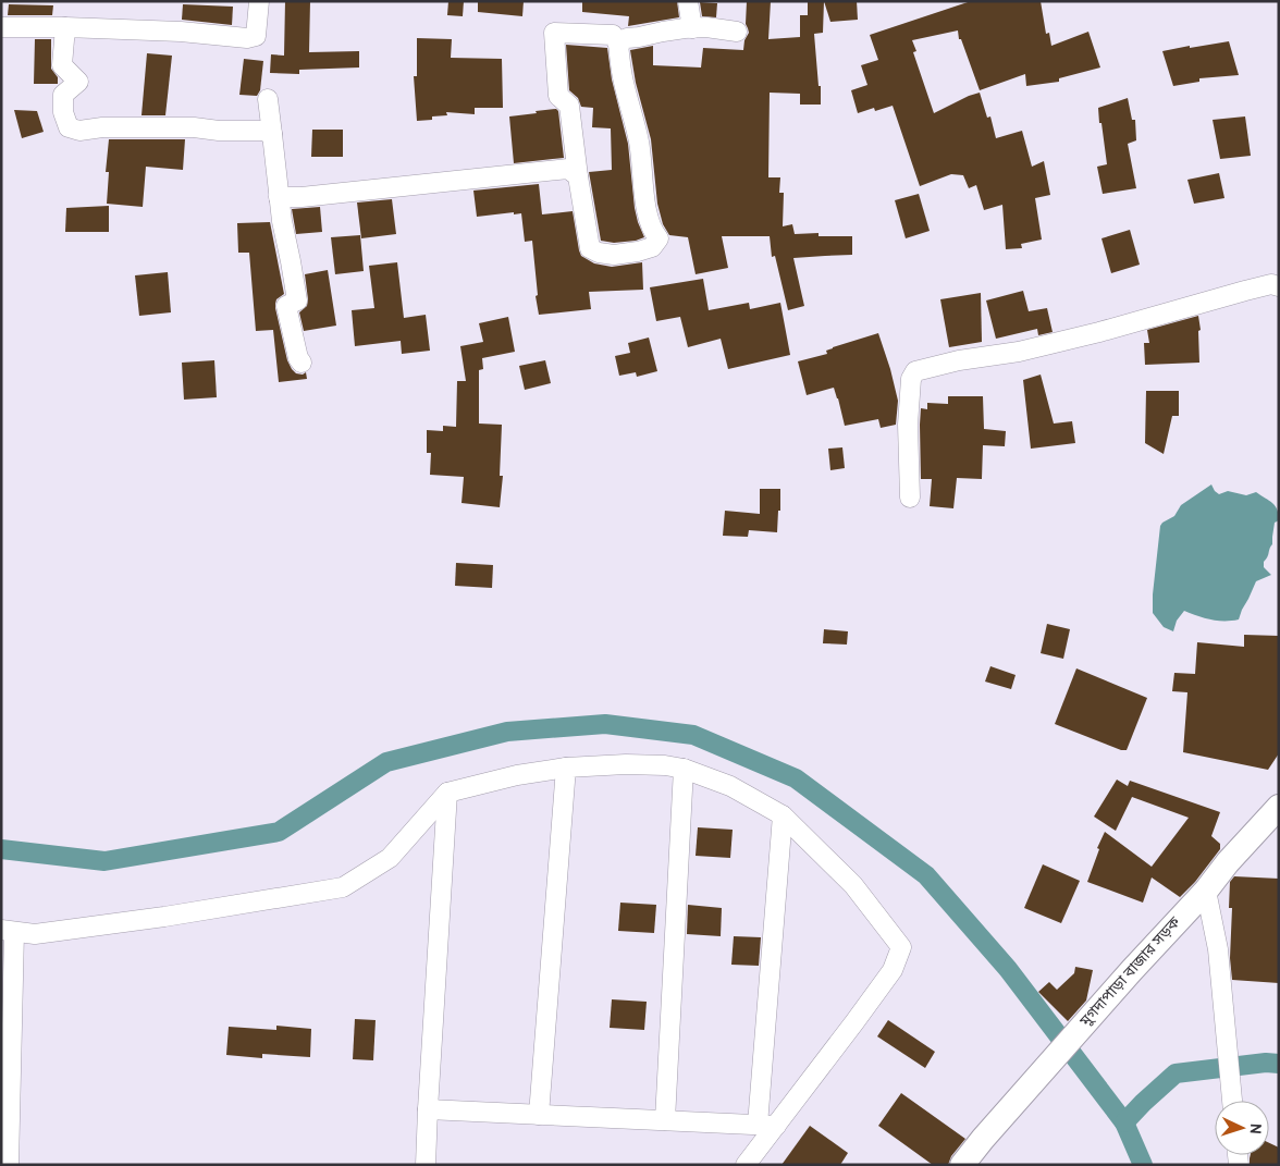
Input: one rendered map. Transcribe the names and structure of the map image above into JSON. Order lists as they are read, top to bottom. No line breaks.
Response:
{"streets":{"street":["মুগদাপাড়া বাজার সড়ক"]},"north":"right"}
